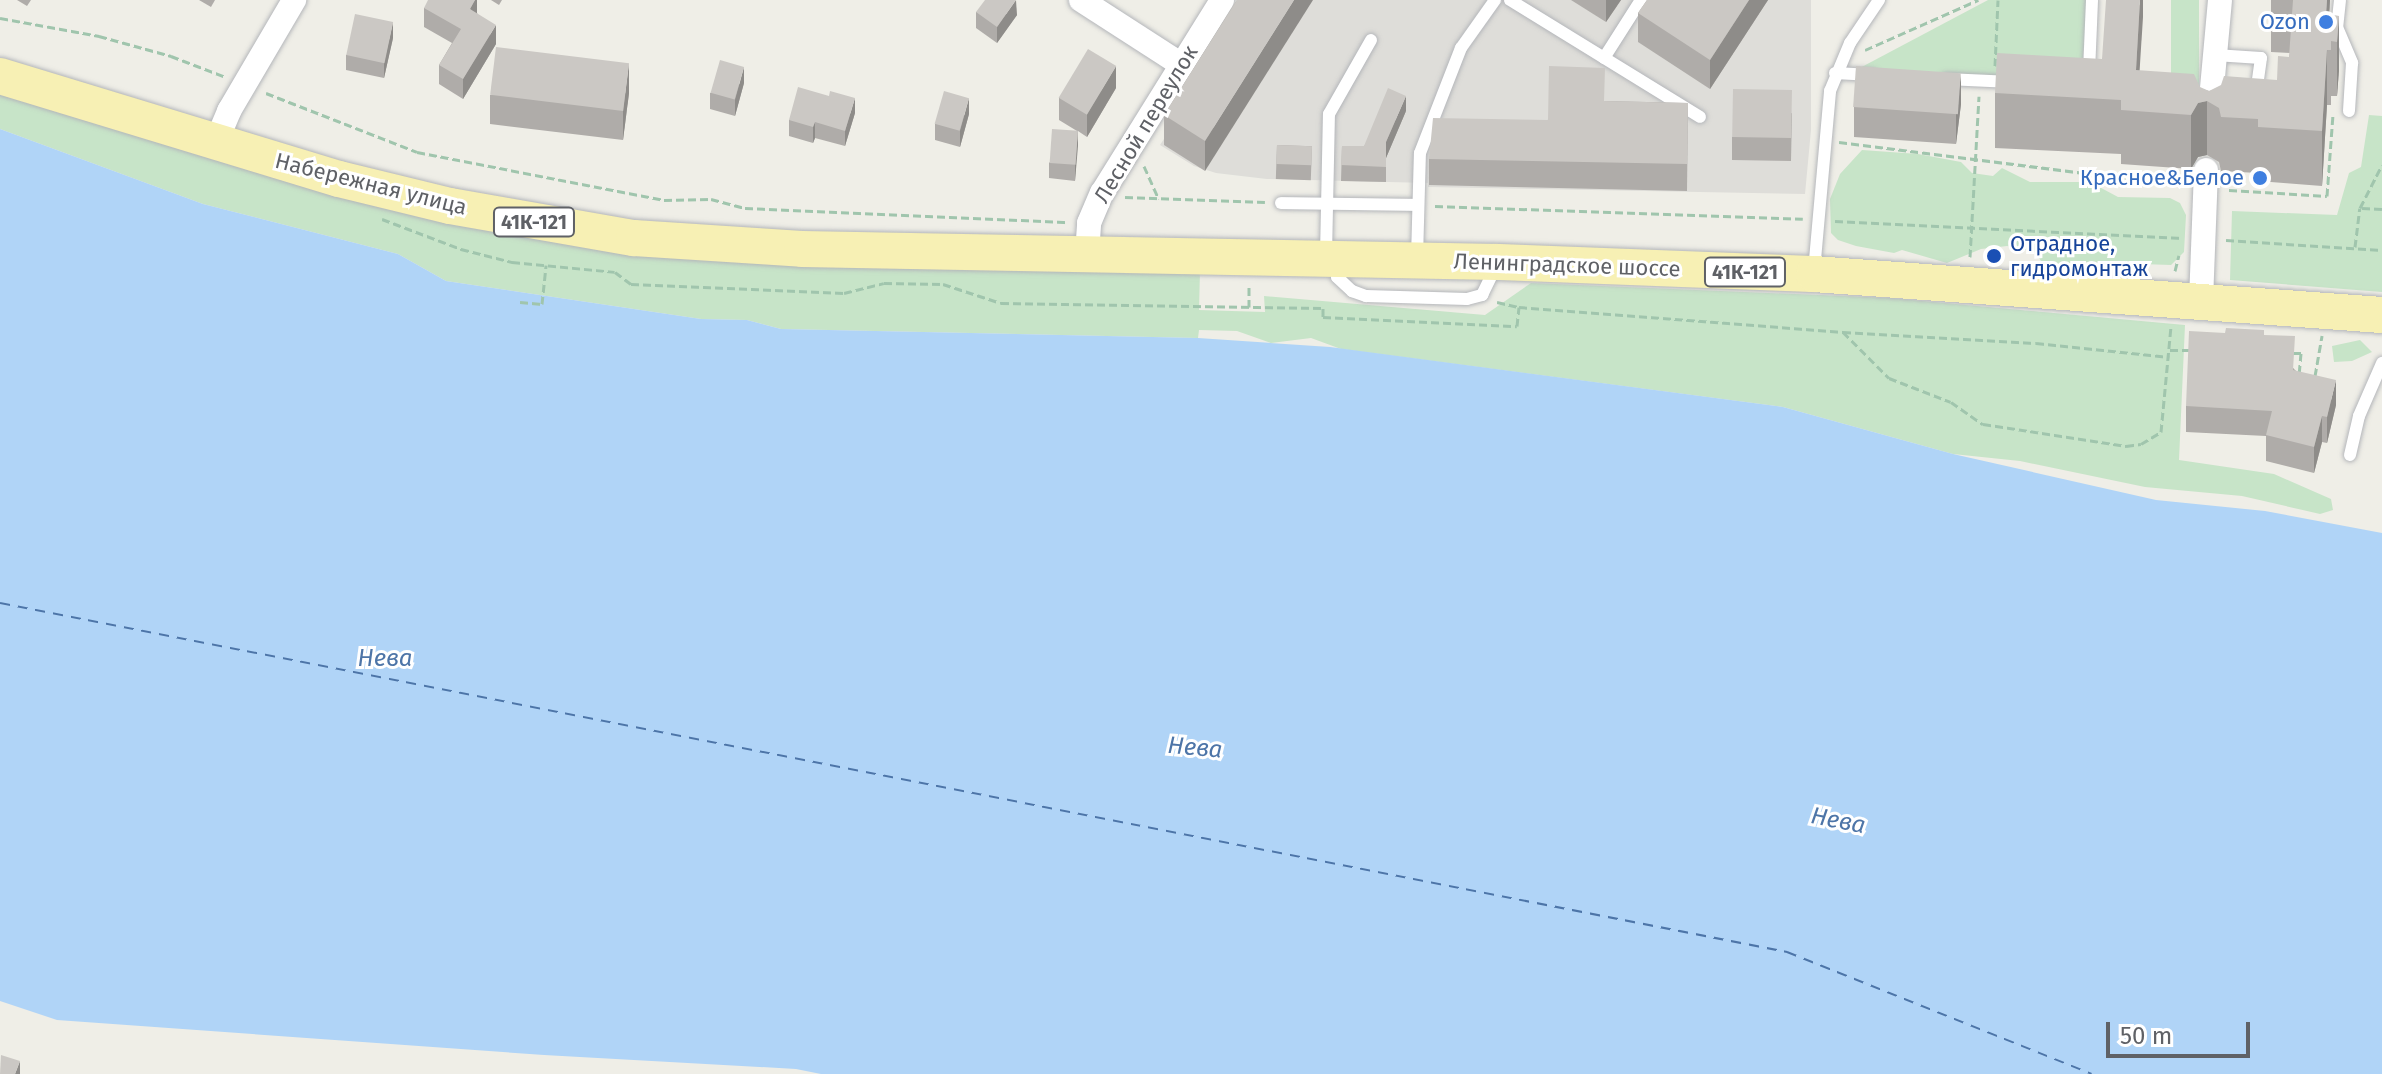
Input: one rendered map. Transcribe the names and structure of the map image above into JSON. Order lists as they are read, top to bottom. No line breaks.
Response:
{"streets":{"main road":["Набережная улица","41К-121","Ленинградское шоссе"],"street":["Лесной переулок"]},"crossings":[["Лесной переулок","Набережная улица"],["Лесной переулок","Ленинградское шоссе"],["Набережная улица","Ленинградское шоссе"]],"water":["Нева"],"places":["Ozon","Красное&Белое","Отрадное, гидромонтаж"],"scale_bar":"50 m"}
